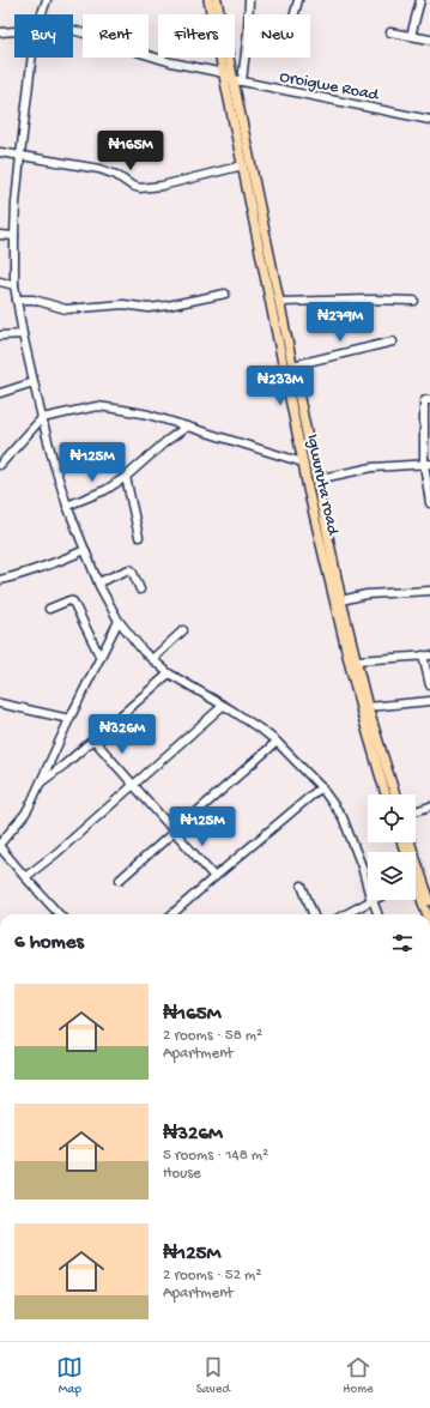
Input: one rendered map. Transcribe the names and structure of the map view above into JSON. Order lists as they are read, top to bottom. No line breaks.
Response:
{"streets":{"main road":["Igwuruta road"],"street":["Oroigwe Road"]},"crossings":[["Oroigwe Road","Igwuruta road"]],"page":{"chip":["Buy","Rent","Filters","New"],"price":["₦165M","₦279M","₦233M","₦125M","₦326M","₦125M"],"heading":"6 homes","list":[{"name":"₦165M","note":"2 rooms · 58 m² · Apartment"},{"name":"₦326M","note":"5 rooms · 148 m² · House"},{"name":"₦125M","note":"2 rooms · 52 m² · Apartment"}],"tabs":["Map","Saved","Home"]}}
